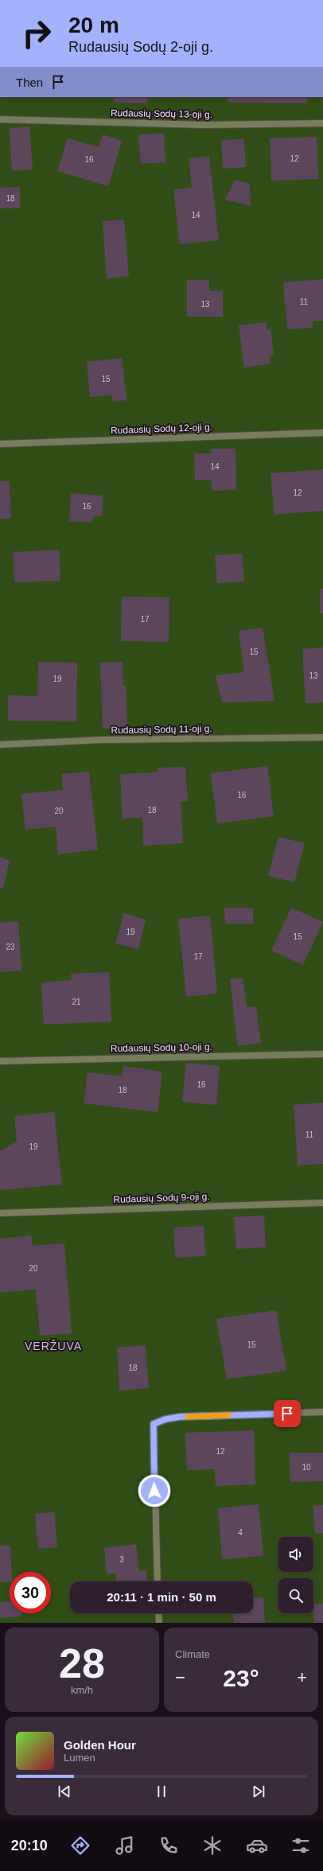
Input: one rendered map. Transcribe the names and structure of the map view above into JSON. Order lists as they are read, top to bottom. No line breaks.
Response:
{"streets":{"street":["Rudausių Sodų 13-oji g.","Rudausių Sodų 12-oji g.","Rudausių Sodų 11-oji g.","Rudausių Sodų 10-oji g.","Rudausių Sodų 9-oji g."]},"districts":["VERŽUVA"],"house_numbers":["12","16","18","14","11","13","15","14","12","16","17","15","13","19","16","18","20","19","15","23","17","21","16","18","11","19","20","15","18","12","10","4","3"],"page":{"turn":["20 m","Rudausių Sodų 2-oji g."],"then":"Then","limit":"30","trip":"20:11 · 1 min · 50 m","tile":[["28","km/h"],"Climate"],"heat":["−","23°","+"],"song":["Golden Hour","Lumen"],"tabs":"20:10"}}
